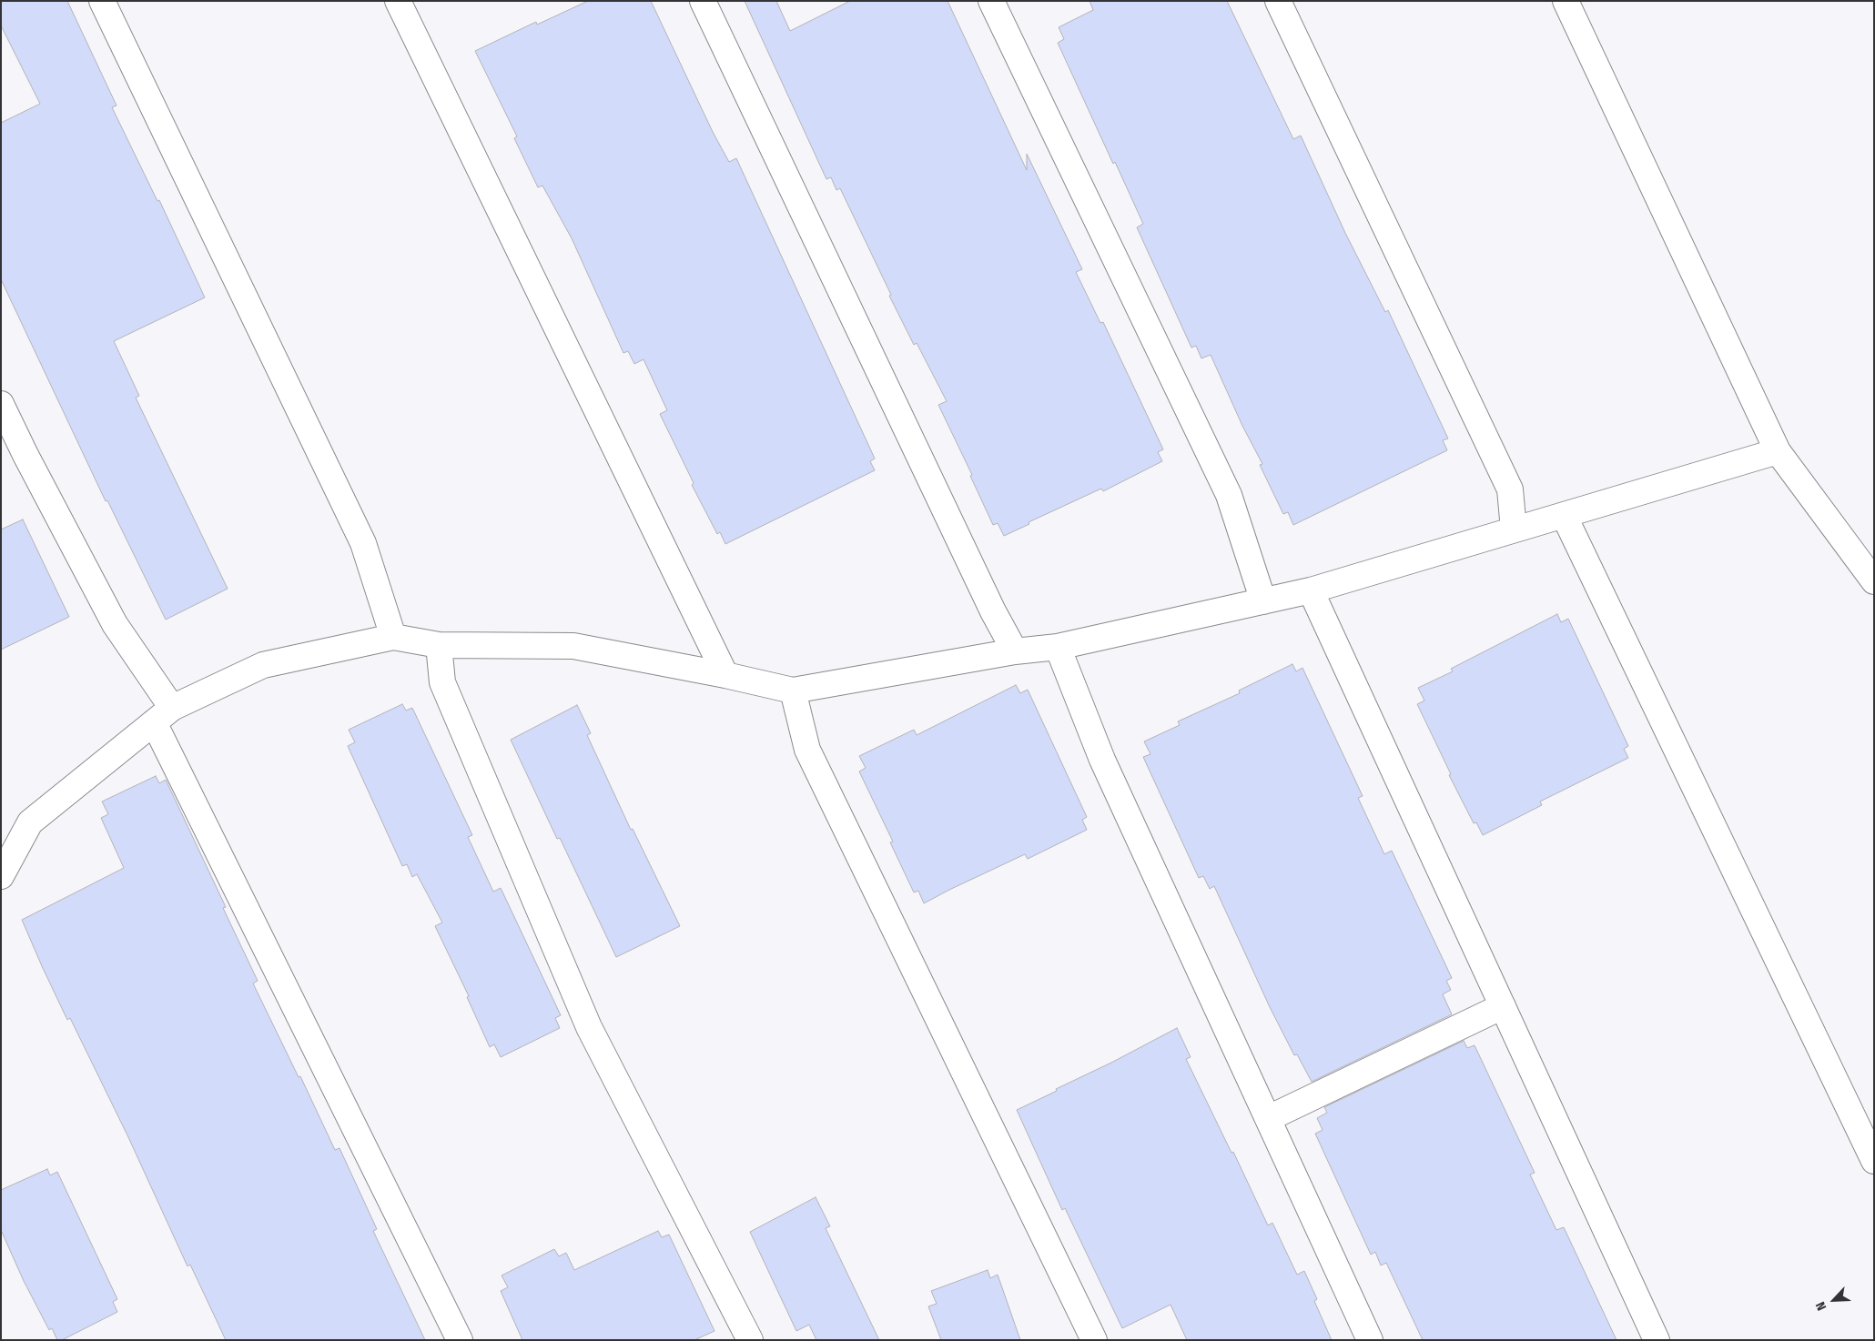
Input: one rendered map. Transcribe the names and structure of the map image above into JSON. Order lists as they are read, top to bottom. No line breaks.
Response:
{"north":"bottom left"}
